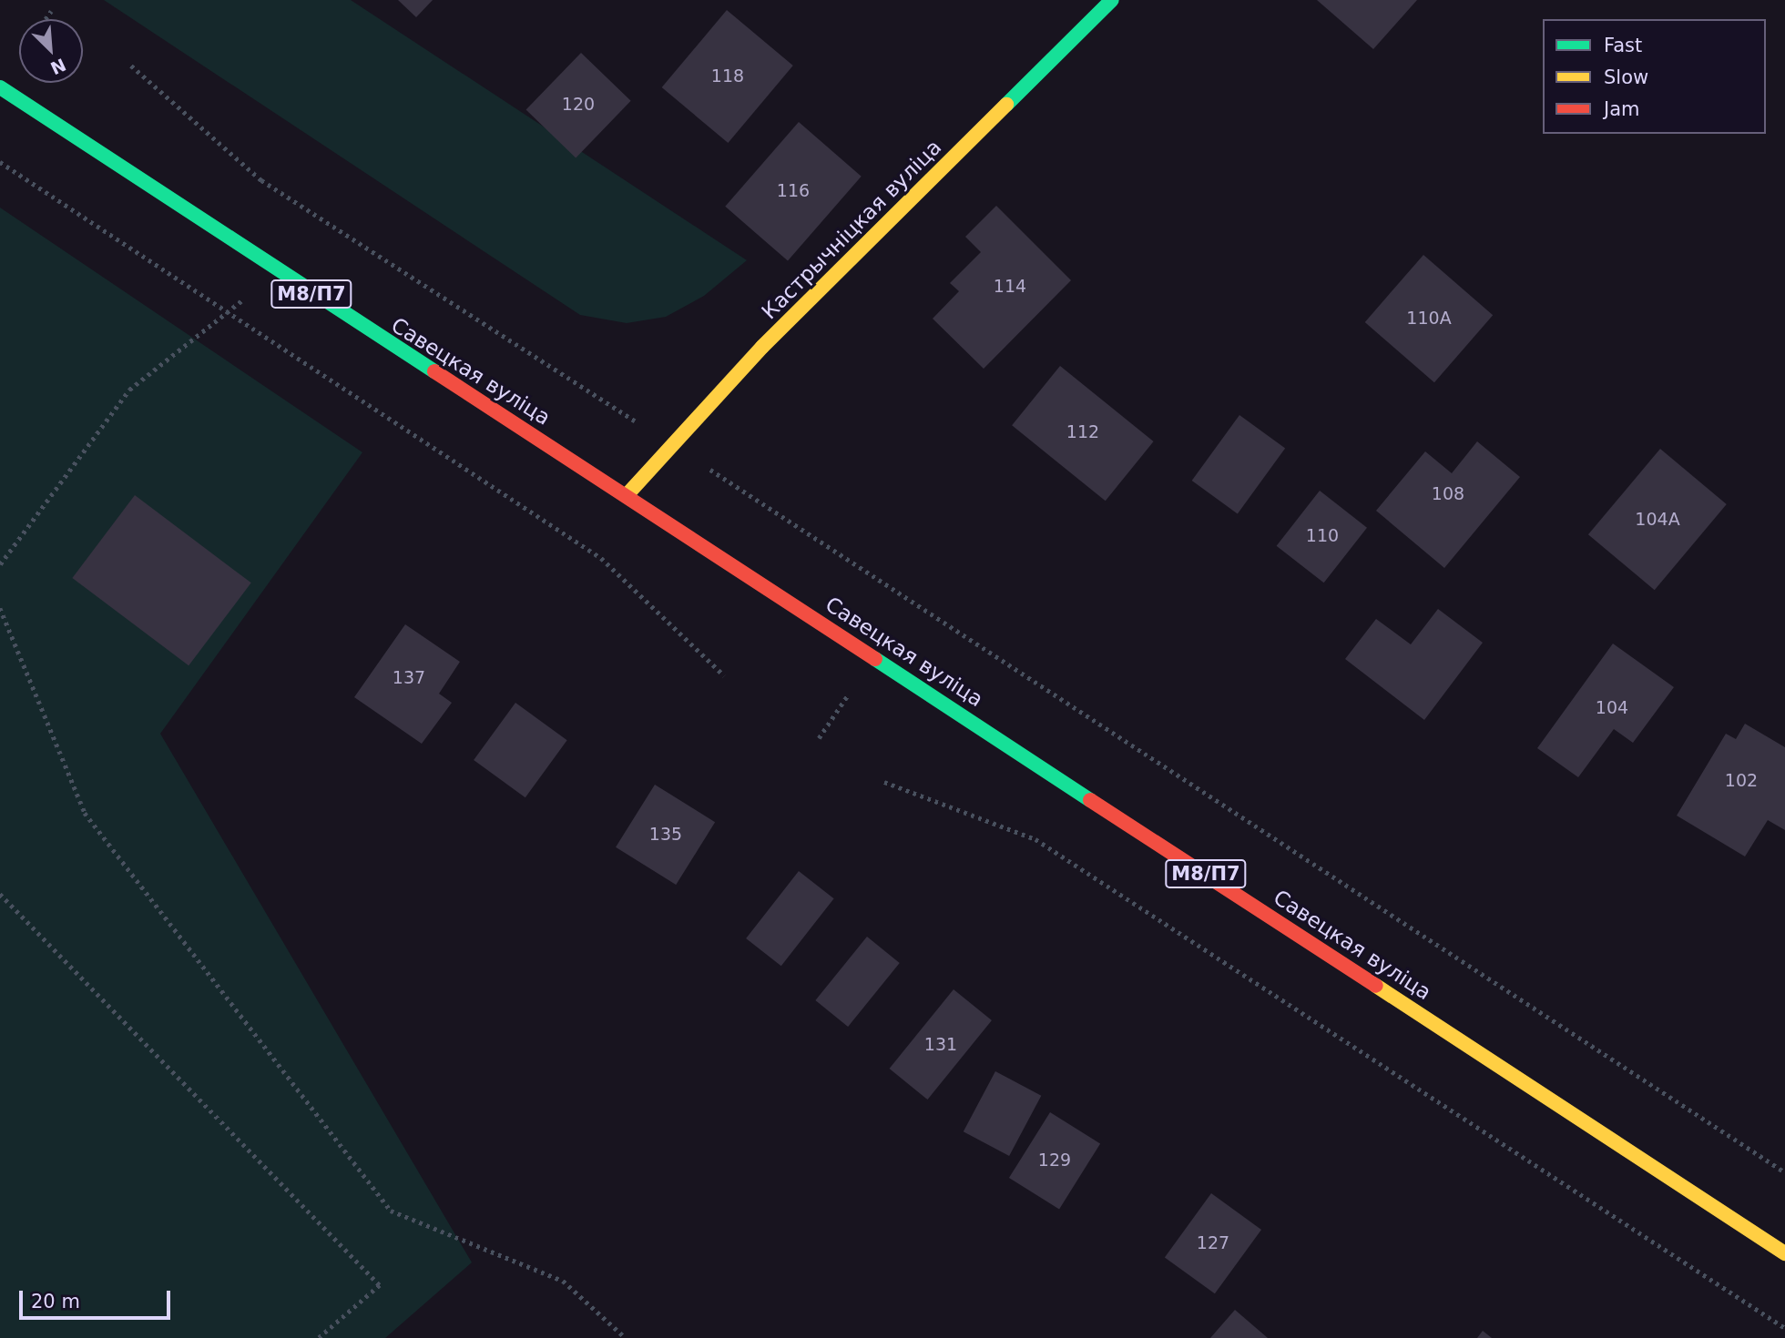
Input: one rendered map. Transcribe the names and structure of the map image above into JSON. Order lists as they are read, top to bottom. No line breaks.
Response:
{"streets":{"main road":["Кастрычніцкая вуліца","М8/П7","Савецкая вуліца"]},"crossings":[["Кастрычніцкая вуліца","Савецкая вуліца"]],"house_numbers":["118","120","116","114","110А","112","108","104А","110","137","104","102","135","131","129","127"],"legend":["Fast","Slow","Jam"],"scale_bar":"20 m","north":"bottom right"}
